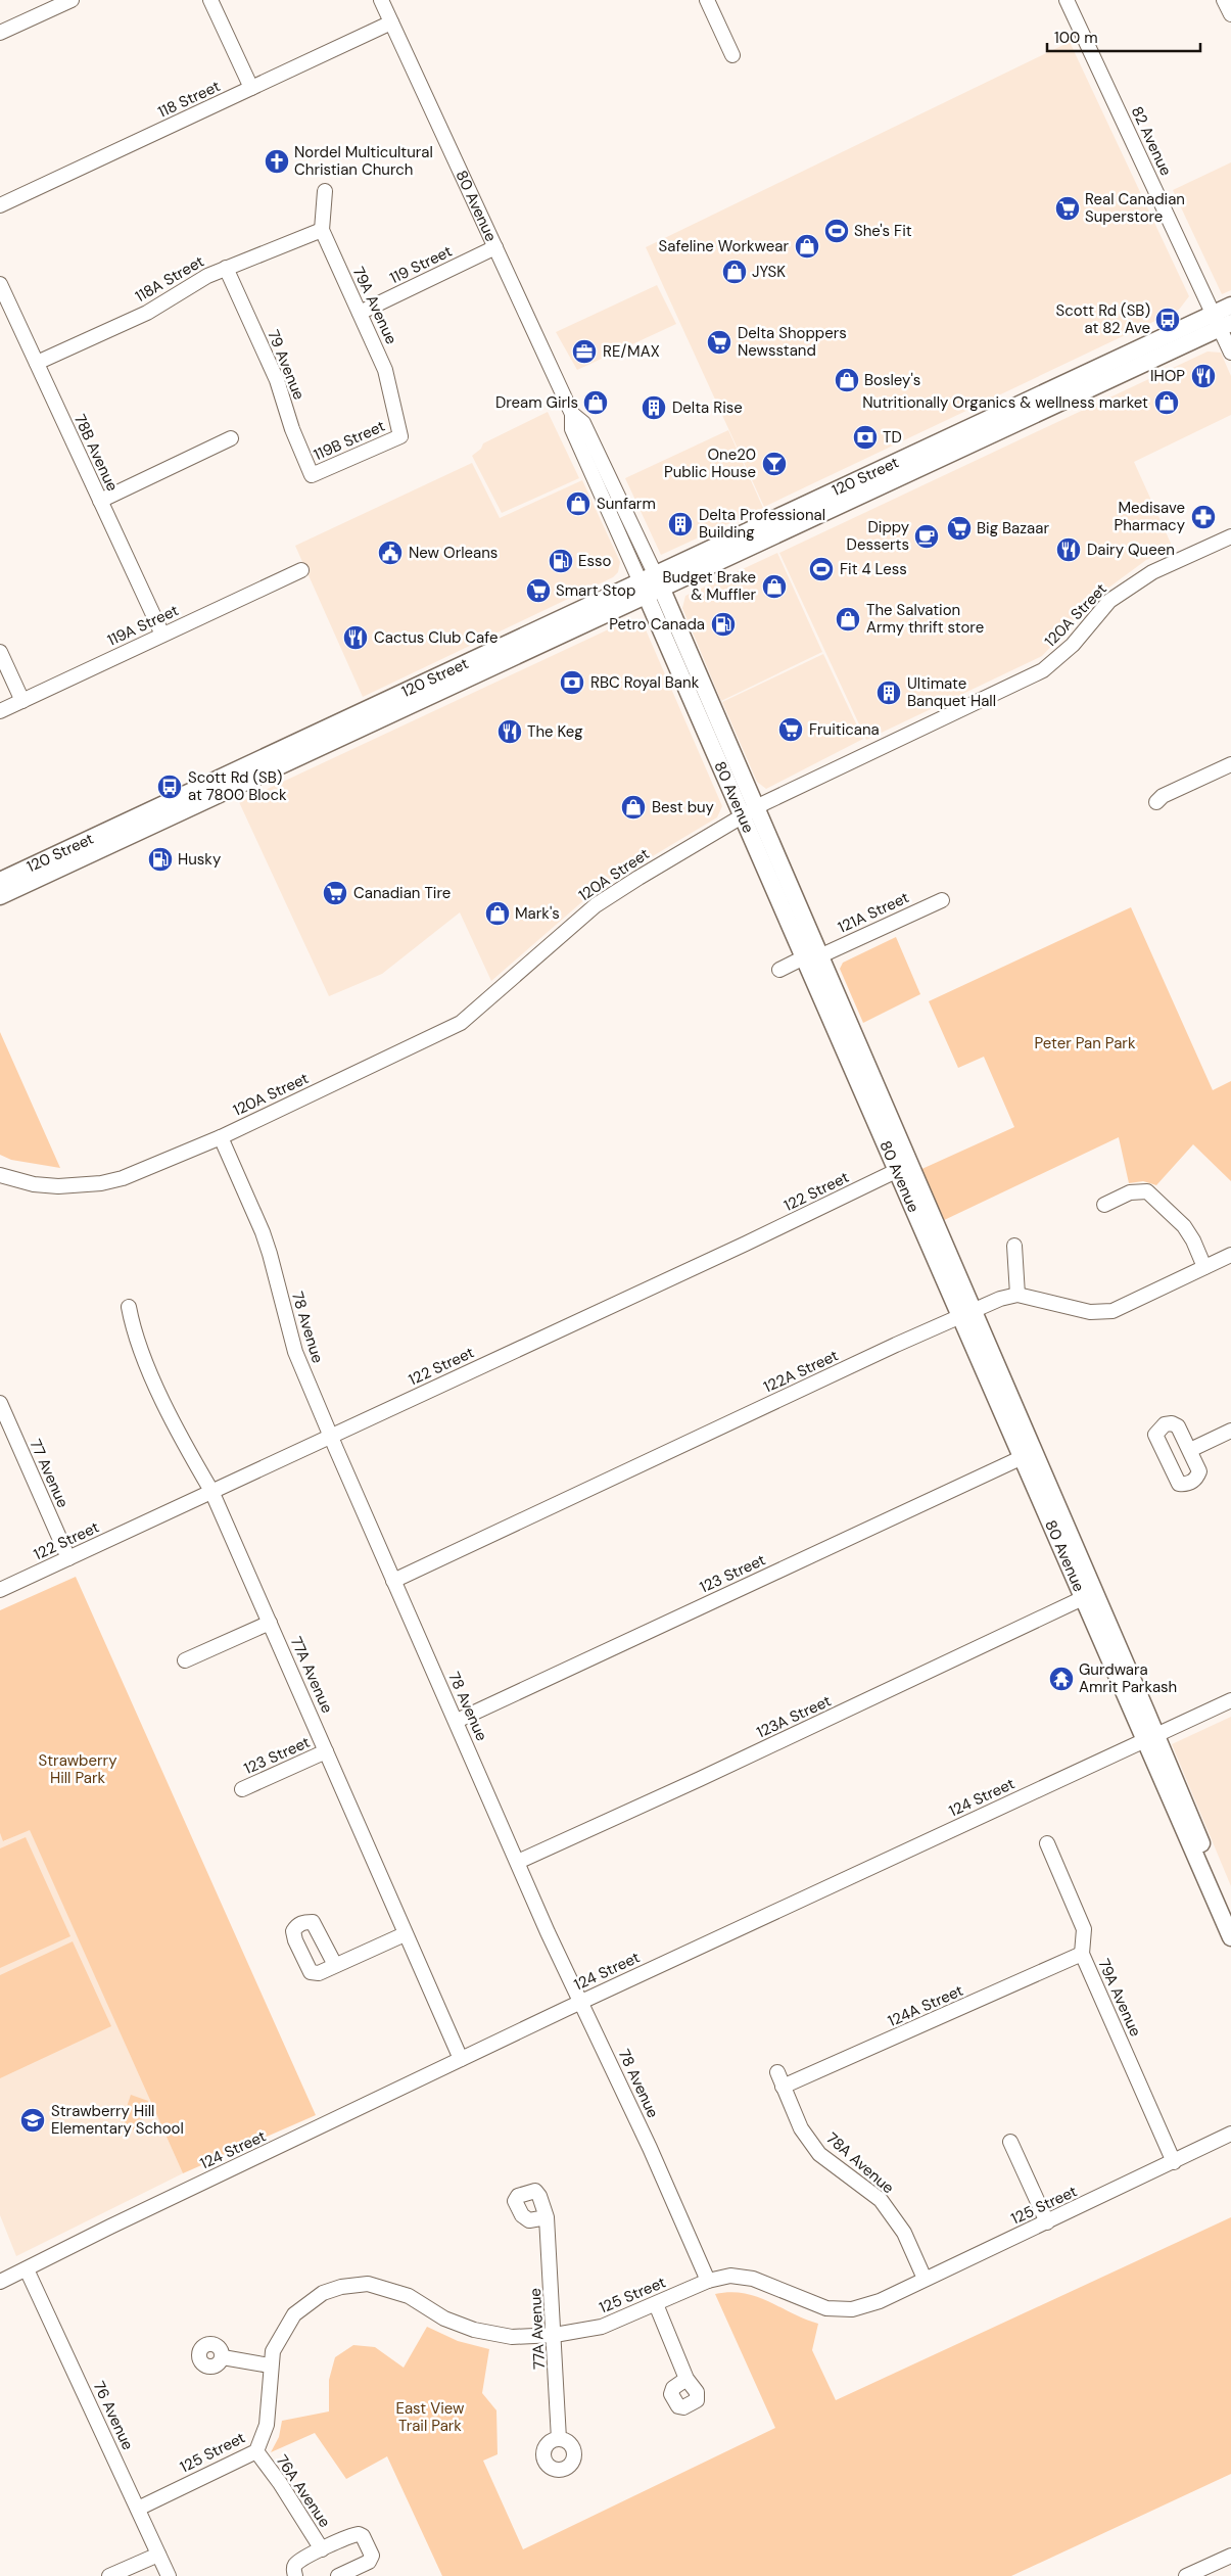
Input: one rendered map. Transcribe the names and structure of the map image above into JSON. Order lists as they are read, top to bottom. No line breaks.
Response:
{"streets":{"main road":["80 Avenue","120 Street"],"street":["118 Street","82 Avenue","119 Street","118A Street","79A Avenue","79 Avenue","119B Street","78B Avenue","120A Street","119A Street","121A Street","122 Street","78 Avenue","122A Street","77 Avenue","123 Street","77A Avenue","123A Street","124 Street","124A Street","78A Avenue","125 Street","76 Avenue","76A Avenue"]},"crossings":[["118 Street","80 Avenue"],["82 Avenue","120 Street"],["80 Avenue","119 Street"],["80 Avenue","120 Street"],["80 Avenue","120A Street"],["80 Avenue","121A Street"],["80 Avenue","122 Street"],["80 Avenue","122A Street"],["80 Avenue","123 Street"],["80 Avenue","123A Street"],["80 Avenue","124 Street"],["119 Street","79A Avenue"],["118A Street","79A Avenue"],["118A Street","79 Avenue"],["118A Street","78B Avenue"],["79A Avenue","119B Street"],["79A Avenue","124A Street"],["79A Avenue","125 Street"],["79 Avenue","119B Street"],["78B Avenue","119A Street"],["120A Street","78 Avenue"],["122 Street","78 Avenue"],["122 Street","77 Avenue"],["122 Street","77A Avenue"],["78 Avenue","122A Street"],["78 Avenue","123 Street"],["78 Avenue","123A Street"],["78 Avenue","124 Street"],["78 Avenue","125 Street"],["123 Street","77A Avenue"],["77A Avenue","124 Street"],["77A Avenue","125 Street"],["124 Street","76 Avenue"],["124A Street","78A Avenue"],["78A Avenue","125 Street"],["125 Street","76 Avenue"],["125 Street","76A Avenue"]],"parks":["Peter Pan Park","Strawberry Hill Park","East View Trail Park"],"places":{"church":["Nordel Multicultural Christian Church"],"supermarket":["Real Canadian Superstore","Delta Shoppers Newsstand","Big Bazaar","Smart Stop","Fruiticana","Canadian Tire"],"sports":["She's Fit","Fit 4 Less"],"shop":["Safeline Workwear","JYSK","Bosley's","Dream Girls","Nutritionally Organics & wellness market","Sunfarm","Budget Brake & Muffler","The Salvation Army thrift store","Best buy","Mark's"],"bus stop":["Scott Rd (SB) at 82 Ave","Scott Rd (SB) at 7800 Block"],"office":["RE/MAX"],"restaurant":["IHOP","Dairy Queen","Cactus Club Cafe","The Keg"],"building":["Delta Rise","Delta Professional Building","Ultimate Banquet Hall"],"bank":["TD","RBC Royal Bank"],"bar":["One20 Public House"],"pharmacy":["Medisave Pharmacy"],"cafe":["Dippy Desserts"],"public building":["New Orleans"],"fuel station":["Esso","Petro Canada","Husky"],"temple":["Gurdwara Amrit Parkash"],"school or university":["Strawberry Hill Elementary School"]},"scale_bar":"100 m"}
